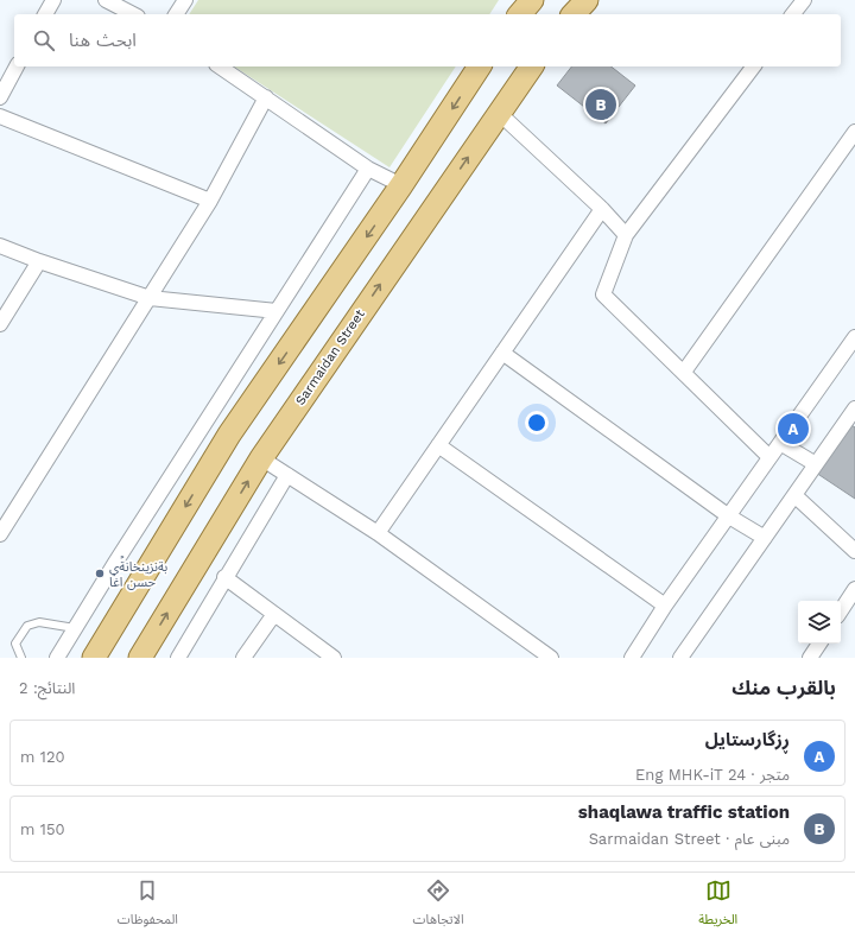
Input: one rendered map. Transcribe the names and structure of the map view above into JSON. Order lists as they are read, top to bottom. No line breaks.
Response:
{"streets":{"main road":["Sarmaidan Street"]},"places":["بةنزينخانةًي حسن اغا"],"page":{"search":"ابحث هنا","pins":["B","A"],"heading":["بالقرب منك","النتائج: 2"],"list":[{"mark":"A","name":"ڕزگارستایل","note":"متجر · Eng MHK-iT 24","value":"120 m"},{"mark":"B","name":"shaqlawa traffic station","note":"مبنى عام · Sarmaidan Street","value":"150 m"}],"nav":["الخريطة","الاتجاهات","المحفوظات"]}}
